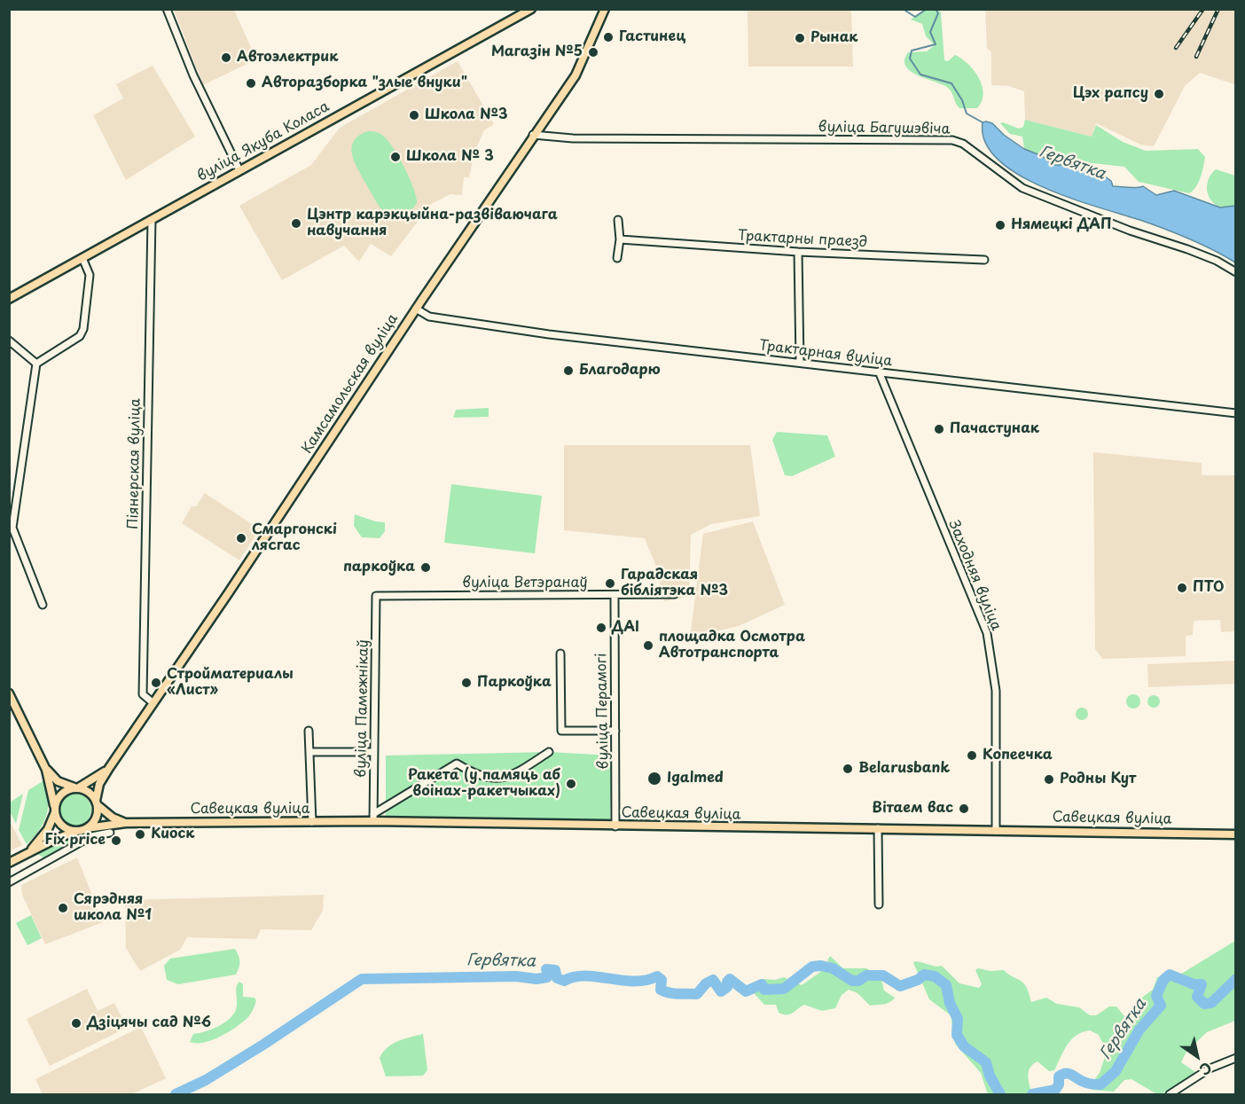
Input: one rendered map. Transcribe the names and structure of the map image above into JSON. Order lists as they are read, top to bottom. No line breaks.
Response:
{"streets":{"main road":["вуліца Якуба Коласа","Камсамольская вуліца","Савецкая вуліца"],"street":["вуліца Багушэвіча","Трактарны праезд","Трактарная вуліца","Піянерская вуліца","Заходняя вуліца","вуліца Ветэранаў","вуліца Памежнікаў","вуліца Перамогі"]},"crossings":[["вуліца Багушэвіча","Камсамольская вуліца"],["вуліца Якуба Коласа","Піянерская вуліца"],["Трактарная вуліца","Камсамольская вуліца"],["Трактарная вуліца","Заходняя вуліца"],["Камсамольская вуліца","Піянерская вуліца"],["Камсамольская вуліца","Савецкая вуліца"],["Заходняя вуліца","Савецкая вуліца"],["вуліца Ветэранаў","вуліца Памежнікаў"],["вуліца Ветэранаў","вуліца Перамогі"],["вуліца Памежнікаў","Савецкая вуліца"],["вуліца Перамогі","Савецкая вуліца"]],"water":["Гервятка"],"places":["Гастинец","Рынак","Магазін №5","Автоэлектрик","Авторазборка \"злые внуки\"","Цэх рапсу","Школа №3","Школа № 3","Цэнтр карэкцыйна-развіваючага навучання","Нямецкі ДАП","Благодарю","Пачастунак","Смаргонскі лясгас","паркоўка","Гарадская бібліятэка №3","ПТО","ДАІ","площадка Осмотра Автотранспорта","Стройматериалы «Лист»","Паркоўка","Копеечка","Belarusbank","Igalmed","Родны Кут","Ракета (у памяць аб воінах-ракетчыках)","Вітаем вас","Киоск","Fix price","Сярэдняя школа №1","Дзіцячы сад №6"],"north":"bottom right"}
